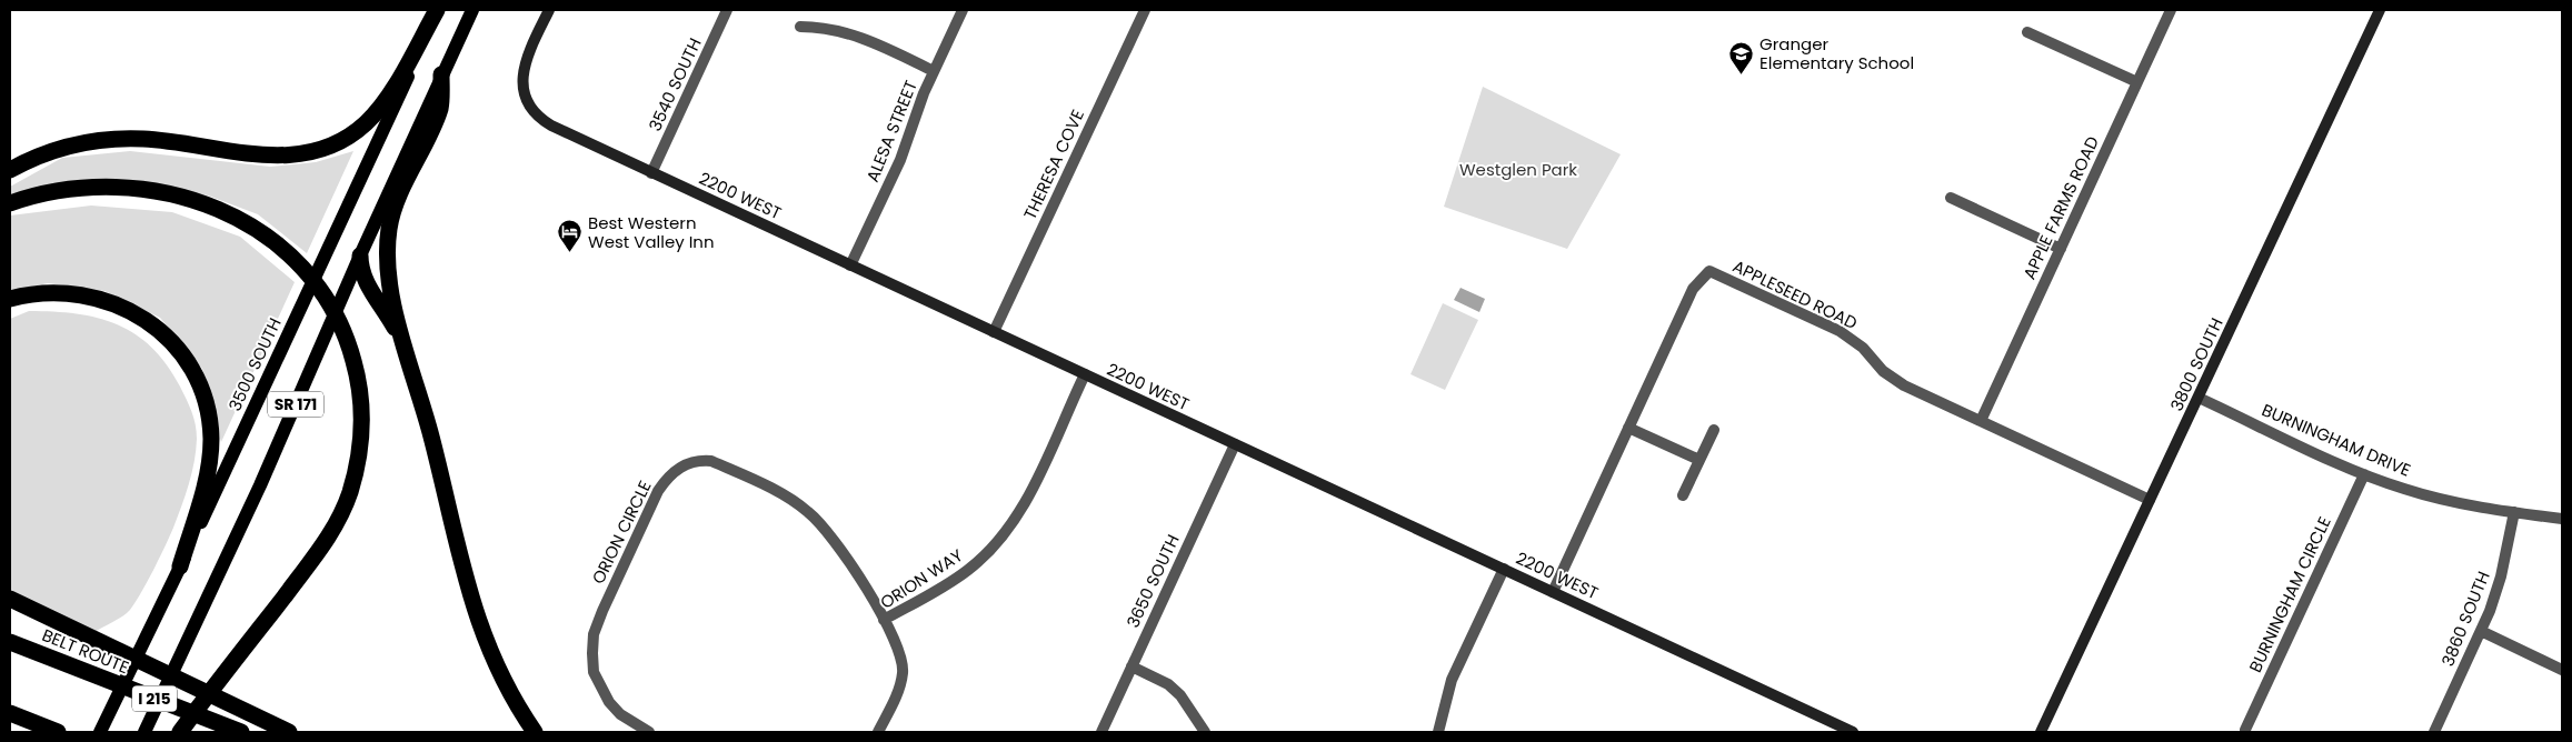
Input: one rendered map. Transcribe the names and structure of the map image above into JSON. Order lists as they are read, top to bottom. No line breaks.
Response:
{"streets":{"highway":["BELT ROUTE","I 215"],"main road":["3500 SOUTH","SR 171"],"street":["3540 SOUTH","ALESA STREET","THERESA COVE","2200 WEST","APPLE FARMS ROAD","APPLESEED ROAD","3800 SOUTH","BURNINGHAM DRIVE","ORION CIRCLE","ORION WAY","3650 SOUTH","BURNINGHAM CIRCLE","3860 SOUTH"]},"crossings":[["3540 SOUTH","2200 WEST"],["ALESA STREET","2200 WEST"],["THERESA COVE","2200 WEST"],["2200 WEST","APPLESEED ROAD"],["2200 WEST","ORION WAY"],["2200 WEST","3650 SOUTH"],["APPLE FARMS ROAD","APPLESEED ROAD"],["APPLESEED ROAD","3800 SOUTH"],["3800 SOUTH","BURNINGHAM DRIVE"],["BURNINGHAM DRIVE","BURNINGHAM CIRCLE"],["BURNINGHAM DRIVE","3860 SOUTH"],["ORION CIRCLE","ORION WAY"]],"parks":["Westglen Park"],"places":{"school or university":["Granger Elementary School"],"hotel":["Best Western West Valley Inn"]}}
